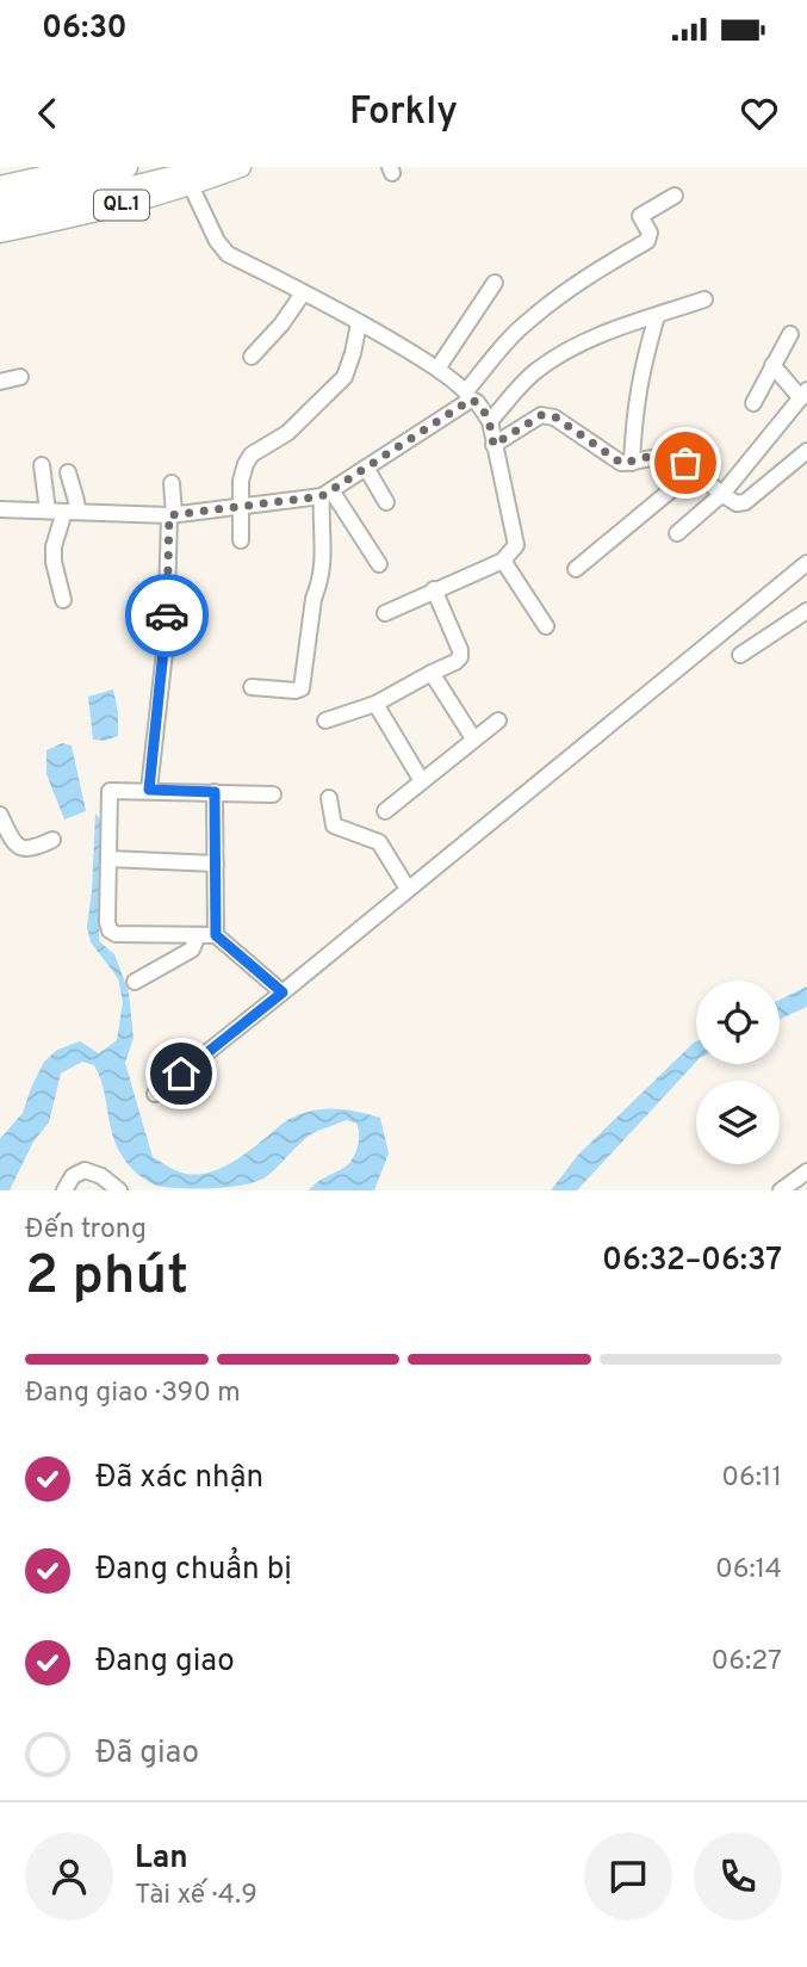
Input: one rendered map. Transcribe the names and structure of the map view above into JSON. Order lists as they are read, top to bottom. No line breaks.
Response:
{"streets":{"highway":["QL.1"]},"page":{"status":"06:30","header":"Forkly","heading":["2 phút","Đến trong","06:32–06:37"],"panel":["Lan","Tài xế · 4.9"],"bar":"Đang giao · 390 m","list":[["Đã xác nhận","06:11"],["Đang chuẩn bị","06:14"],["Đang giao","06:27"],"Đã giao"]}}
